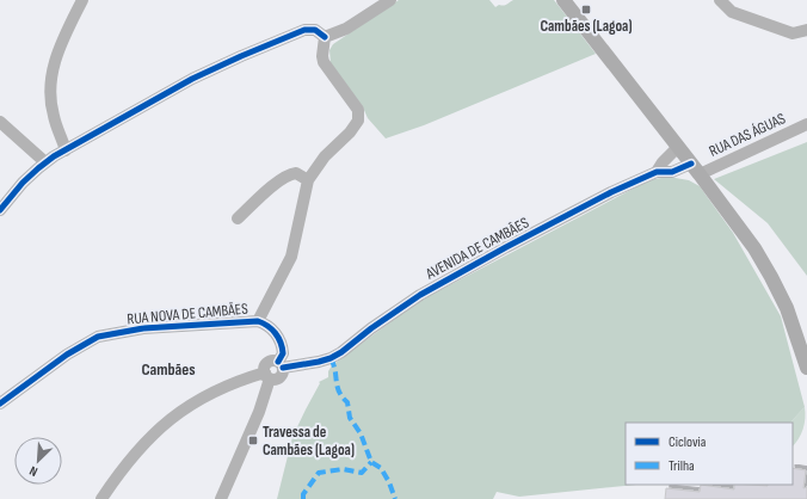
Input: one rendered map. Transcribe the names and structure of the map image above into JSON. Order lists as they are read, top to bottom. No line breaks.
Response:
{"streets":{"street":["RUA DAS ÁGUAS","AVENIDA DE CAMBÃES","RUA NOVA DE CAMBÃES"]},"crossings":[["RUA DAS ÁGUAS","AVENIDA DE CAMBÃES"],["AVENIDA DE CAMBÃES","RUA NOVA DE CAMBÃES"]],"districts":["Cambães"],"places":{"transit":["Cambães (Lagoa)","Travessa de Cambães (Lagoa)"]},"legend":["Ciclovia","Trilha"],"north":"bottom left"}
